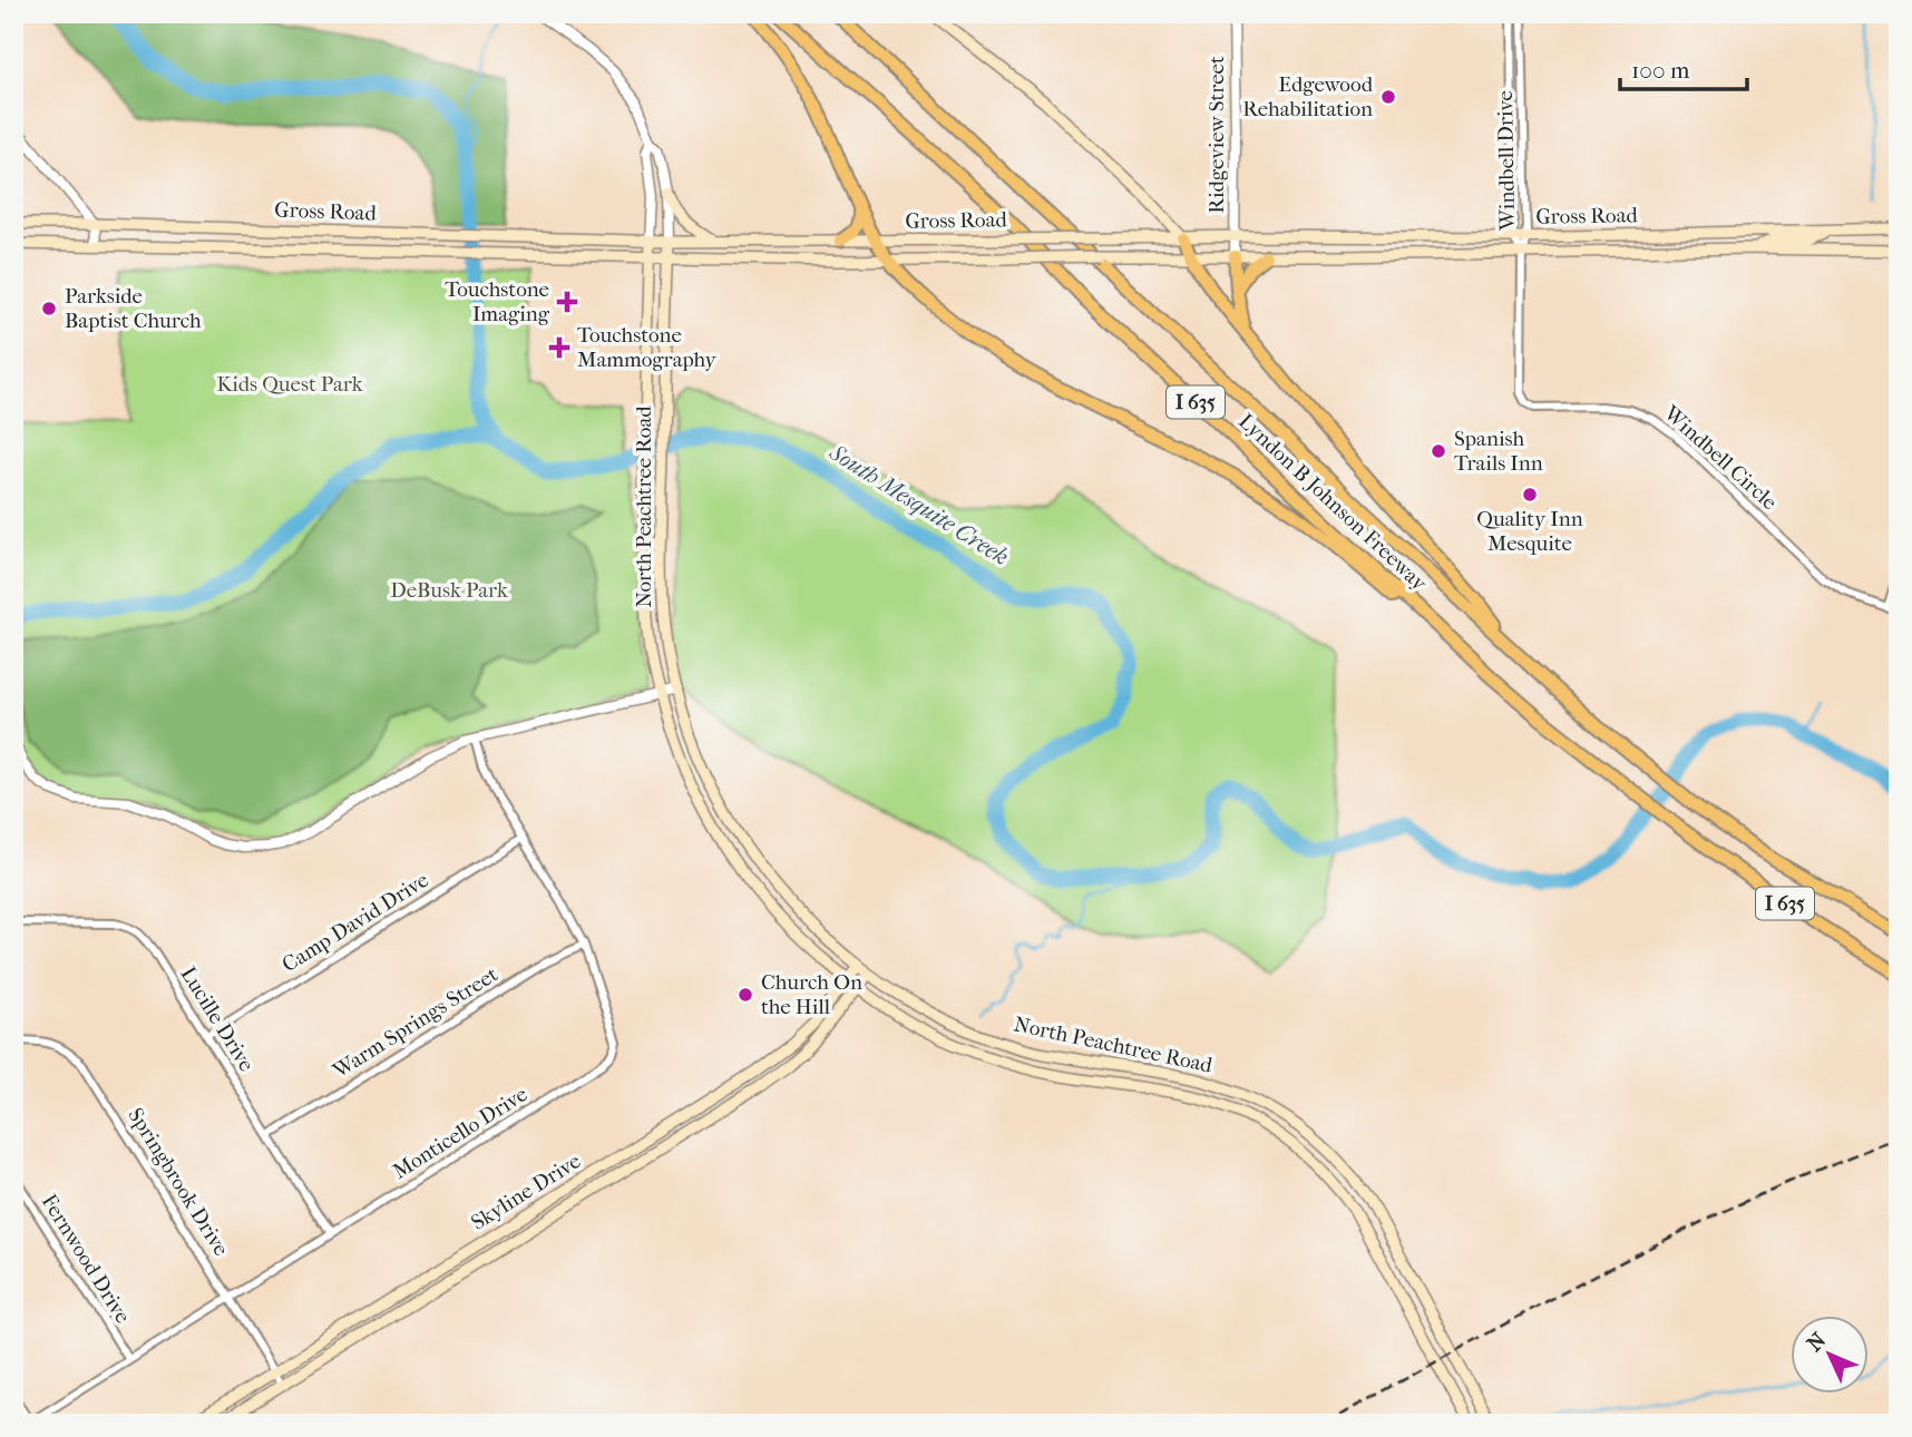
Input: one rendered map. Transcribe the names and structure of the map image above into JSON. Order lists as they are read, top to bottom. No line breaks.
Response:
{"streets":{"highway":["I 635","Lyndon B Johnson Freeway"],"main road":["Gross Road","North Peachtree Road","Skyline Drive"],"street":["Ridgeview Street","Windbell Drive","Windbell Circle","Camp David Drive","Lucille Drive","Warm Springs Street","Monticello Drive","Springbrook Drive","Fernwood Drive"]},"crossings":[["Ridgeview Street","Gross Road"],["Windbell Drive","Gross Road"],["Windbell Drive","Windbell Circle"],["Gross Road","Windbell Circle"],["Gross Road","North Peachtree Road"],["North Peachtree Road","Skyline Drive"],["Camp David Drive","Lucille Drive"],["Camp David Drive","Monticello Drive"],["Lucille Drive","Warm Springs Street"],["Lucille Drive","Monticello Drive"],["Warm Springs Street","Monticello Drive"],["Monticello Drive","Springbrook Drive"],["Monticello Drive","Fernwood Drive"],["Springbrook Drive","Skyline Drive"]],"water":["South Mesquite Creek"],"parks":["Kids Quest Park","DeBusk Park"],"places":{"other":["Edgewood Rehabilitation","Parkside Baptist Church","Spanish Trails Inn","Quality Inn Mesquite","Church On the Hill"],"health":["Touchstone Imaging","Touchstone Mammography"]},"scale_bar":"100 m","north":"top left"}
